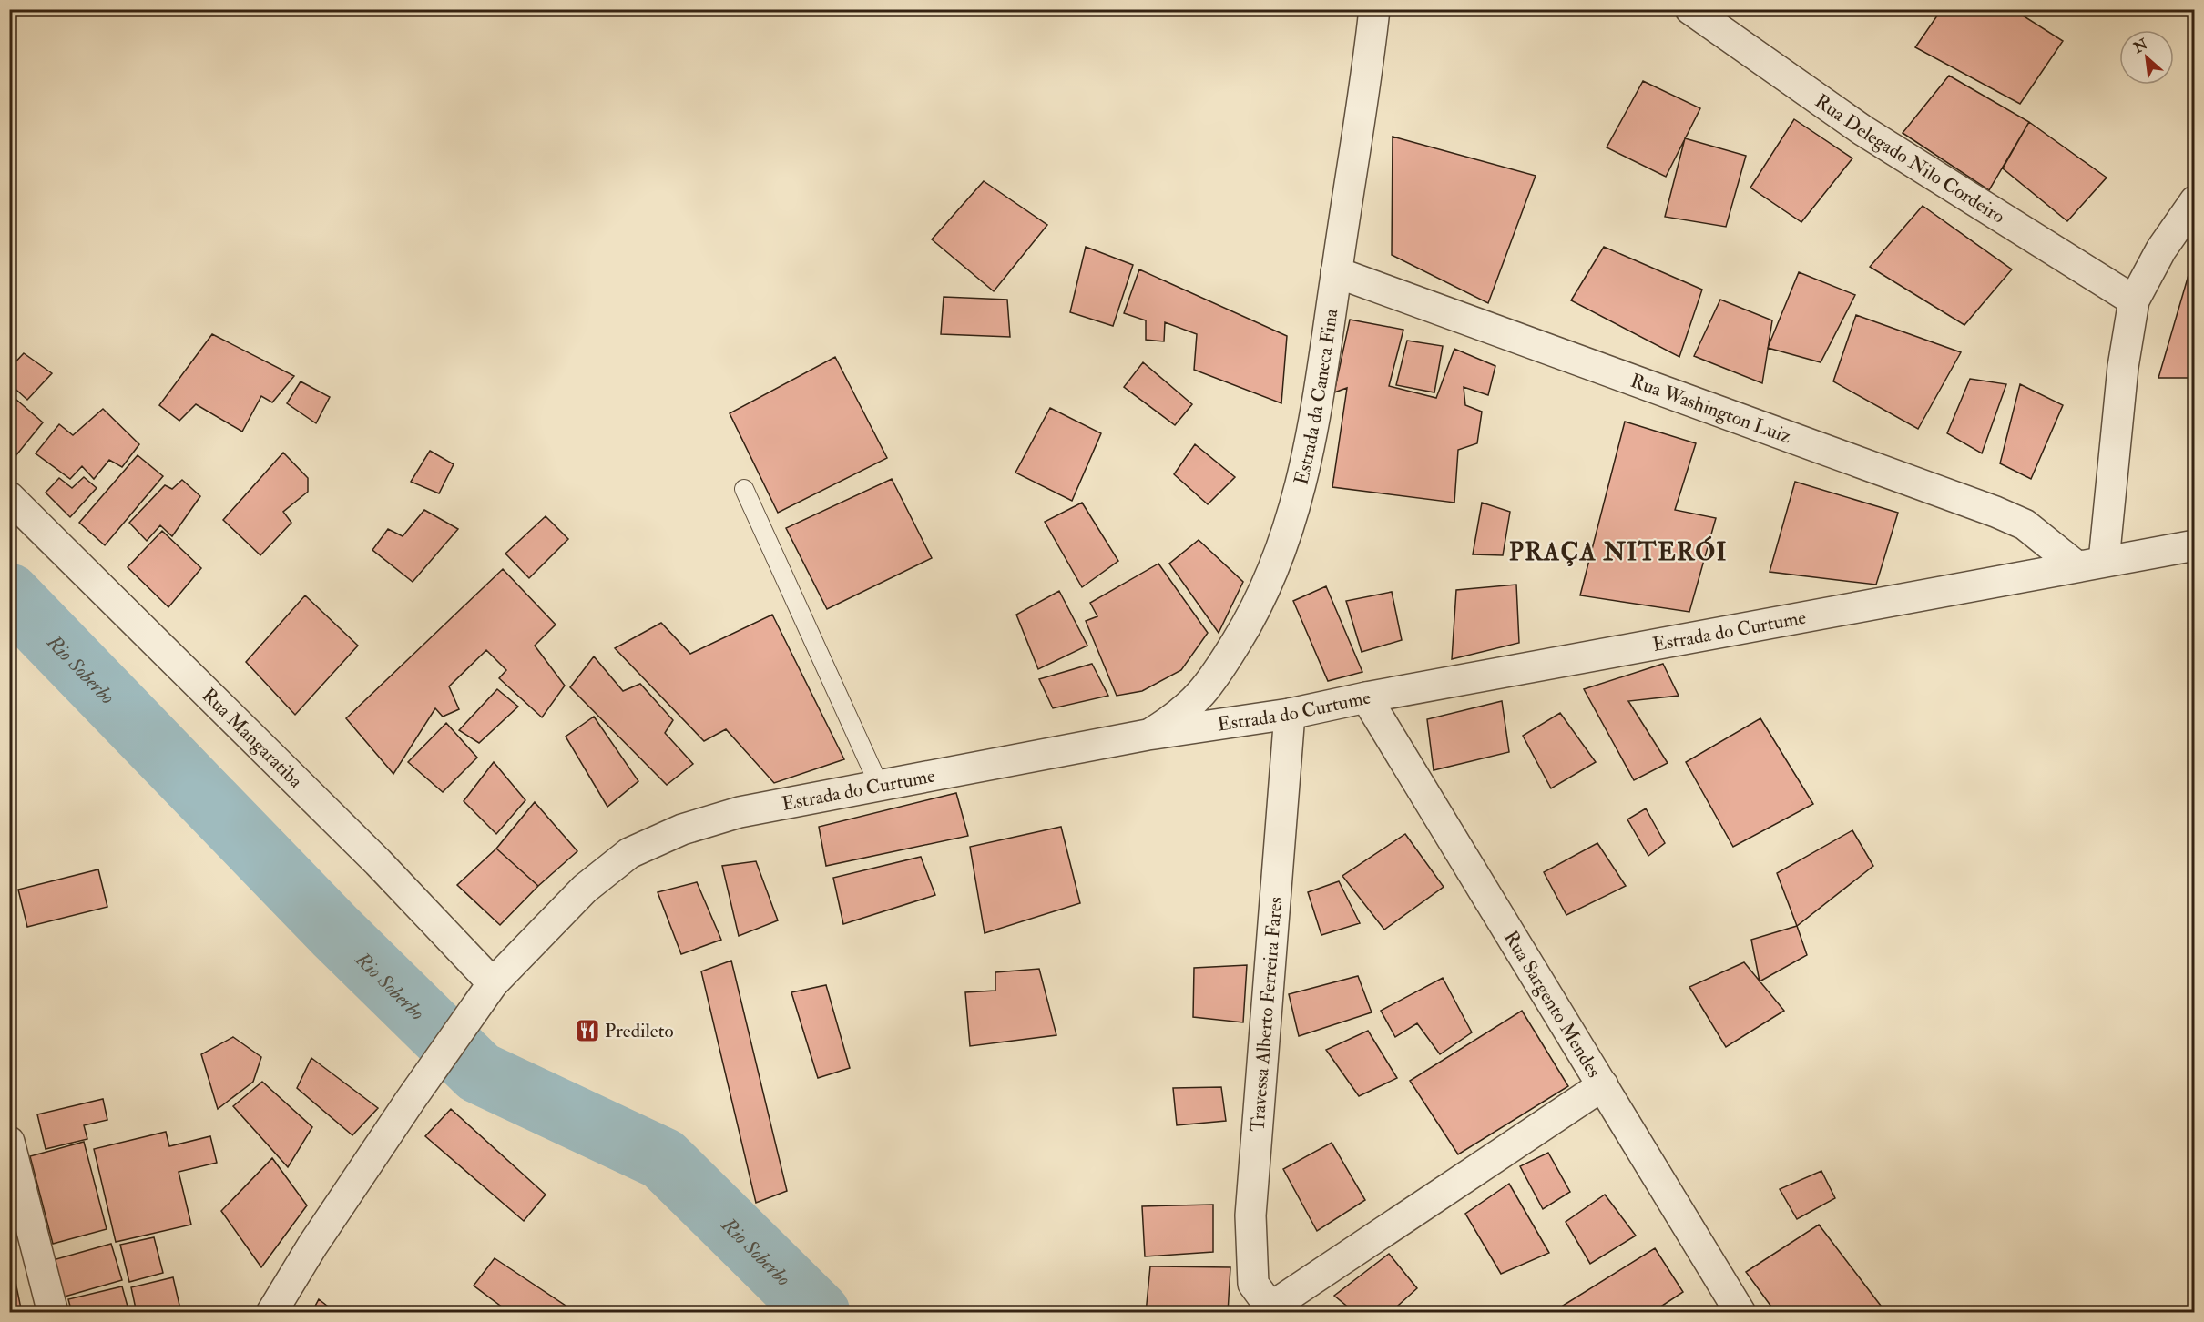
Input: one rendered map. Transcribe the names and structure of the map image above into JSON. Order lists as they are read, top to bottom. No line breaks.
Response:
{"streets":{"street":["Rua Delegado Nilo Cordeiro","Estrada da Caneca Fina","Rua Washington Luiz","Estrada do Curtume","Rua Mangaratiba","Rua Sargento Mendes","Travessa Alberto Ferreira Fares"]},"crossings":[["Estrada da Caneca Fina","Rua Washington Luiz"],["Estrada da Caneca Fina","Estrada do Curtume"],["Rua Washington Luiz","Estrada do Curtume"],["Estrada do Curtume","Rua Mangaratiba"],["Estrada do Curtume","Rua Sargento Mendes"],["Estrada do Curtume","Travessa Alberto Ferreira Fares"]],"districts":["PRAÇA NITERÓI"],"water":["Rio Soberbo"],"places":{"restaurant":["Predileto"]},"north":"top left"}
